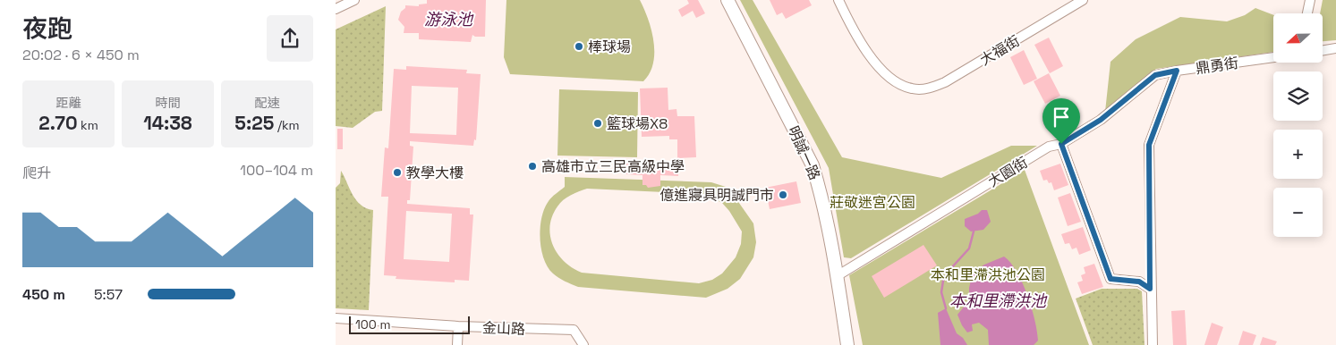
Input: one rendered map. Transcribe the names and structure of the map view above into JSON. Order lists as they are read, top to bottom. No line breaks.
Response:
{"streets":{"street":["大福街","鼎勇街","明誠一路","大園街","金山路"]},"crossings":[["鼎勇街","大園街"],["明誠一路","大園街"]],"water":["游泳池","本和里滯洪池"],"parks":["莊敬迷宮公園","本和里滯洪池公園"],"places":["棒球場","籃球場X8","高雄市立三民高級中學","教學大樓","億進寢具明誠門市"],"scale_bar":"100 m","north":"left","page":{"heading":["夜跑","20:02 · 6 × 450 m"],"map_buttons":["+","−"],"stats":[["距離","2.70 km"],["時間","14:38"],["配速","5:25 /km"]],"chart":["爬升","100–104 m"],"list":[{"name":"450 m","note":"5:57"}],"scale":"100 m"}}
